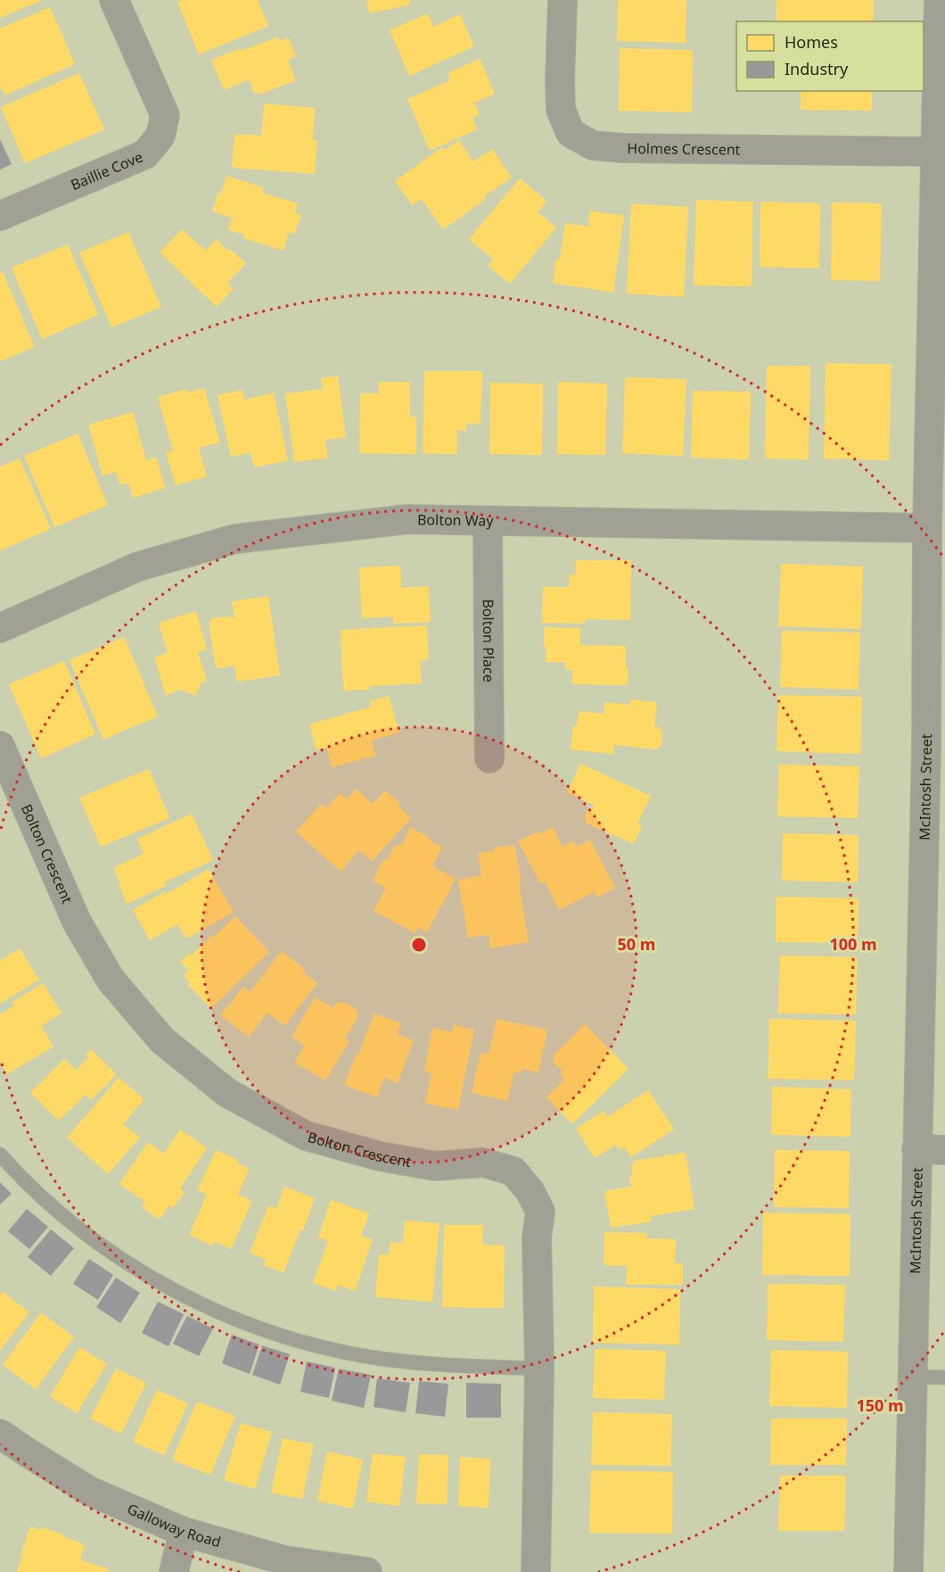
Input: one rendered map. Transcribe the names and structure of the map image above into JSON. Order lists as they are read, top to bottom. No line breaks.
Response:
{"streets":{"street":["Holmes Crescent","Baillie Cove","Bolton Way","Bolton Place","McIntosh Street","Bolton Crescent","Galloway Road"]},"crossings":[["Holmes Crescent","McIntosh Street"],["Bolton Way","Bolton Place"],["Bolton Way","McIntosh Street"]],"legend":["Homes","Industry"],"rings":["50 m","100 m","150 m"]}
